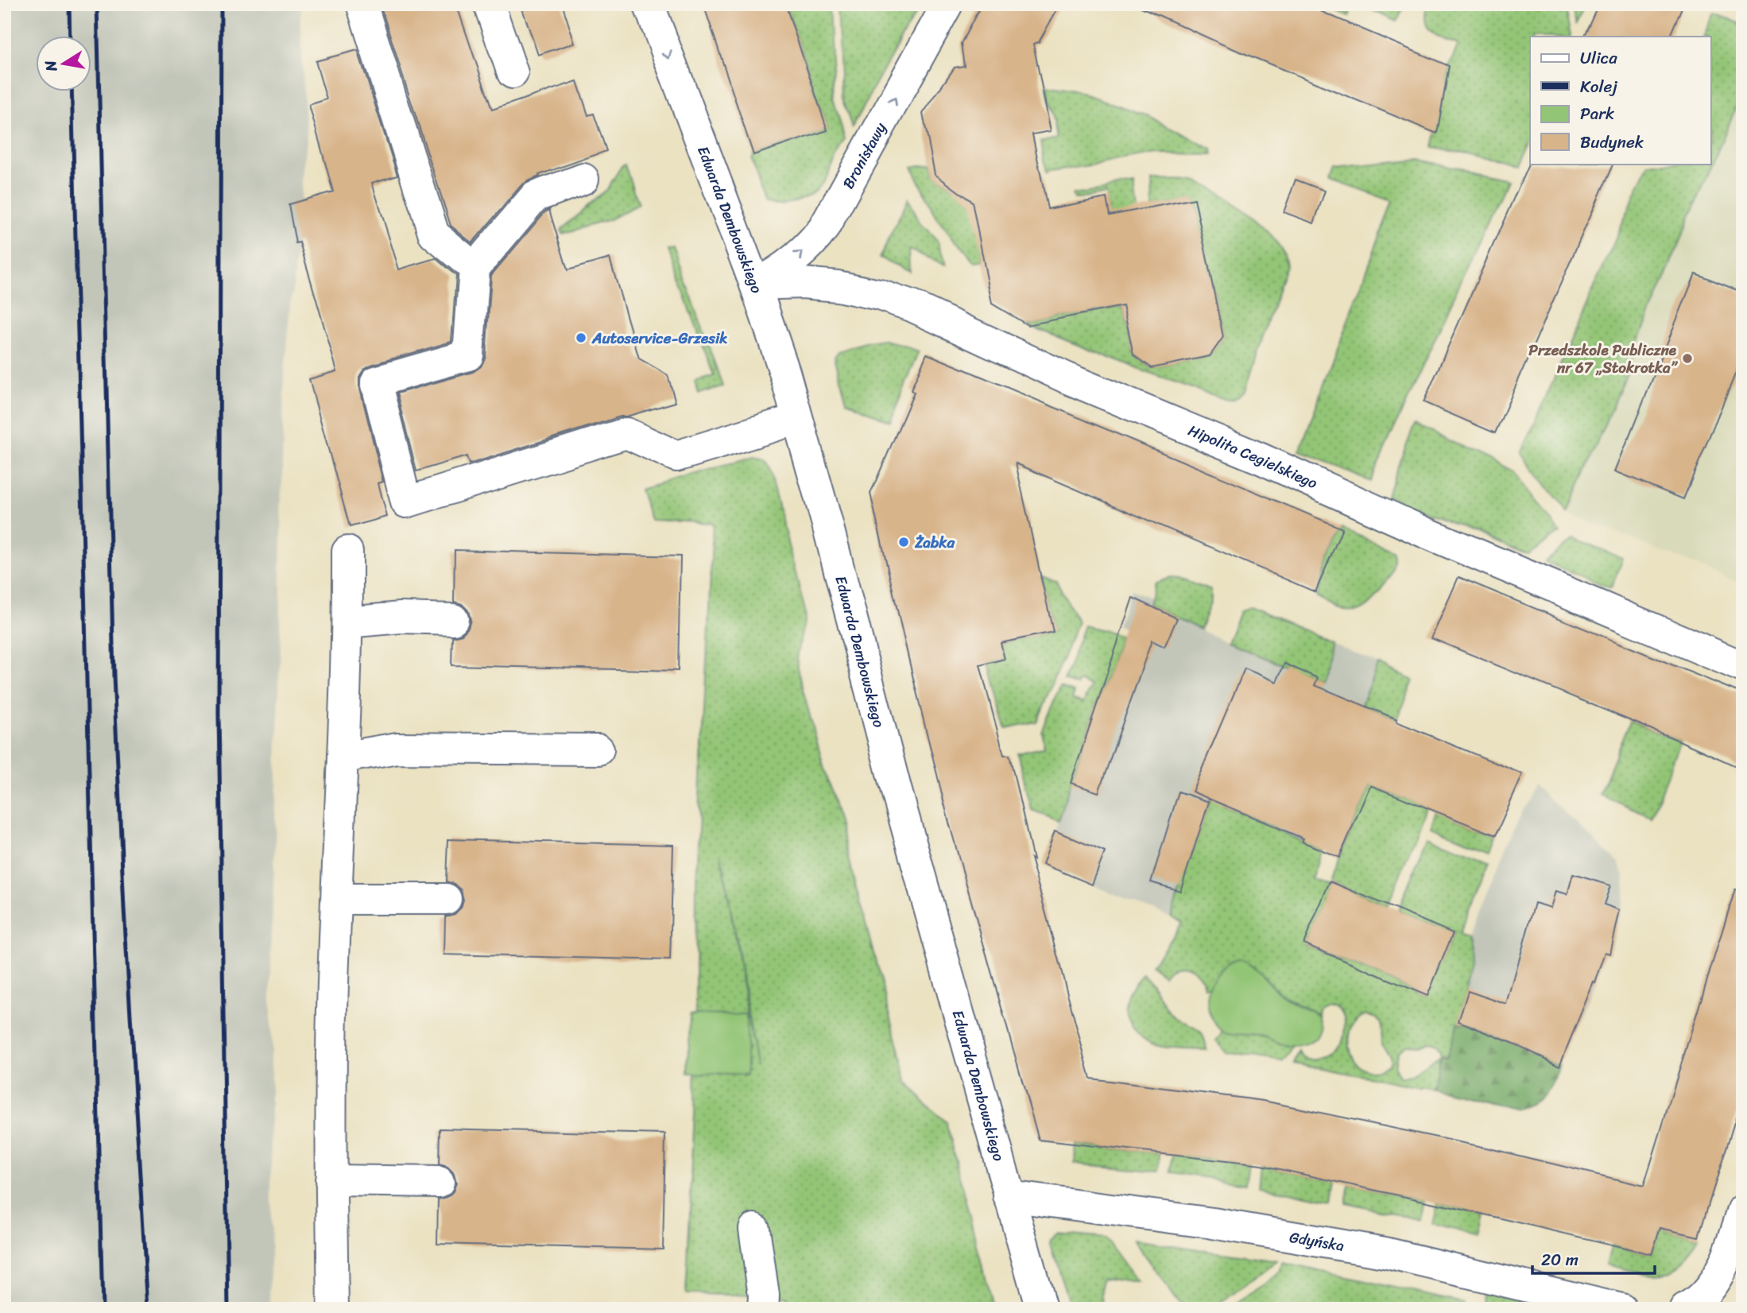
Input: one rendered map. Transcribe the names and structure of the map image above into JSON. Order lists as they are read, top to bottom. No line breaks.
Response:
{"streets":{"street":["Bronisławy","Edwarda Dembowskiego","Hipolita Cegielskiego","Gdyńska"]},"crossings":[["Bronisławy","Edwarda Dembowskiego"],["Bronisławy","Hipolita Cegielskiego"],["Edwarda Dembowskiego","Hipolita Cegielskiego"],["Edwarda Dembowskiego","Gdyńska"]],"one_way":["Bronisławy"],"places":["Autoservice-Grzesik","Przedszkole Publiczne nr 67 „Stokrotka”","Żabka"],"legend":["Ulica","Kolej","Park","Budynek"],"scale_bar":"20 m","north":"left"}
